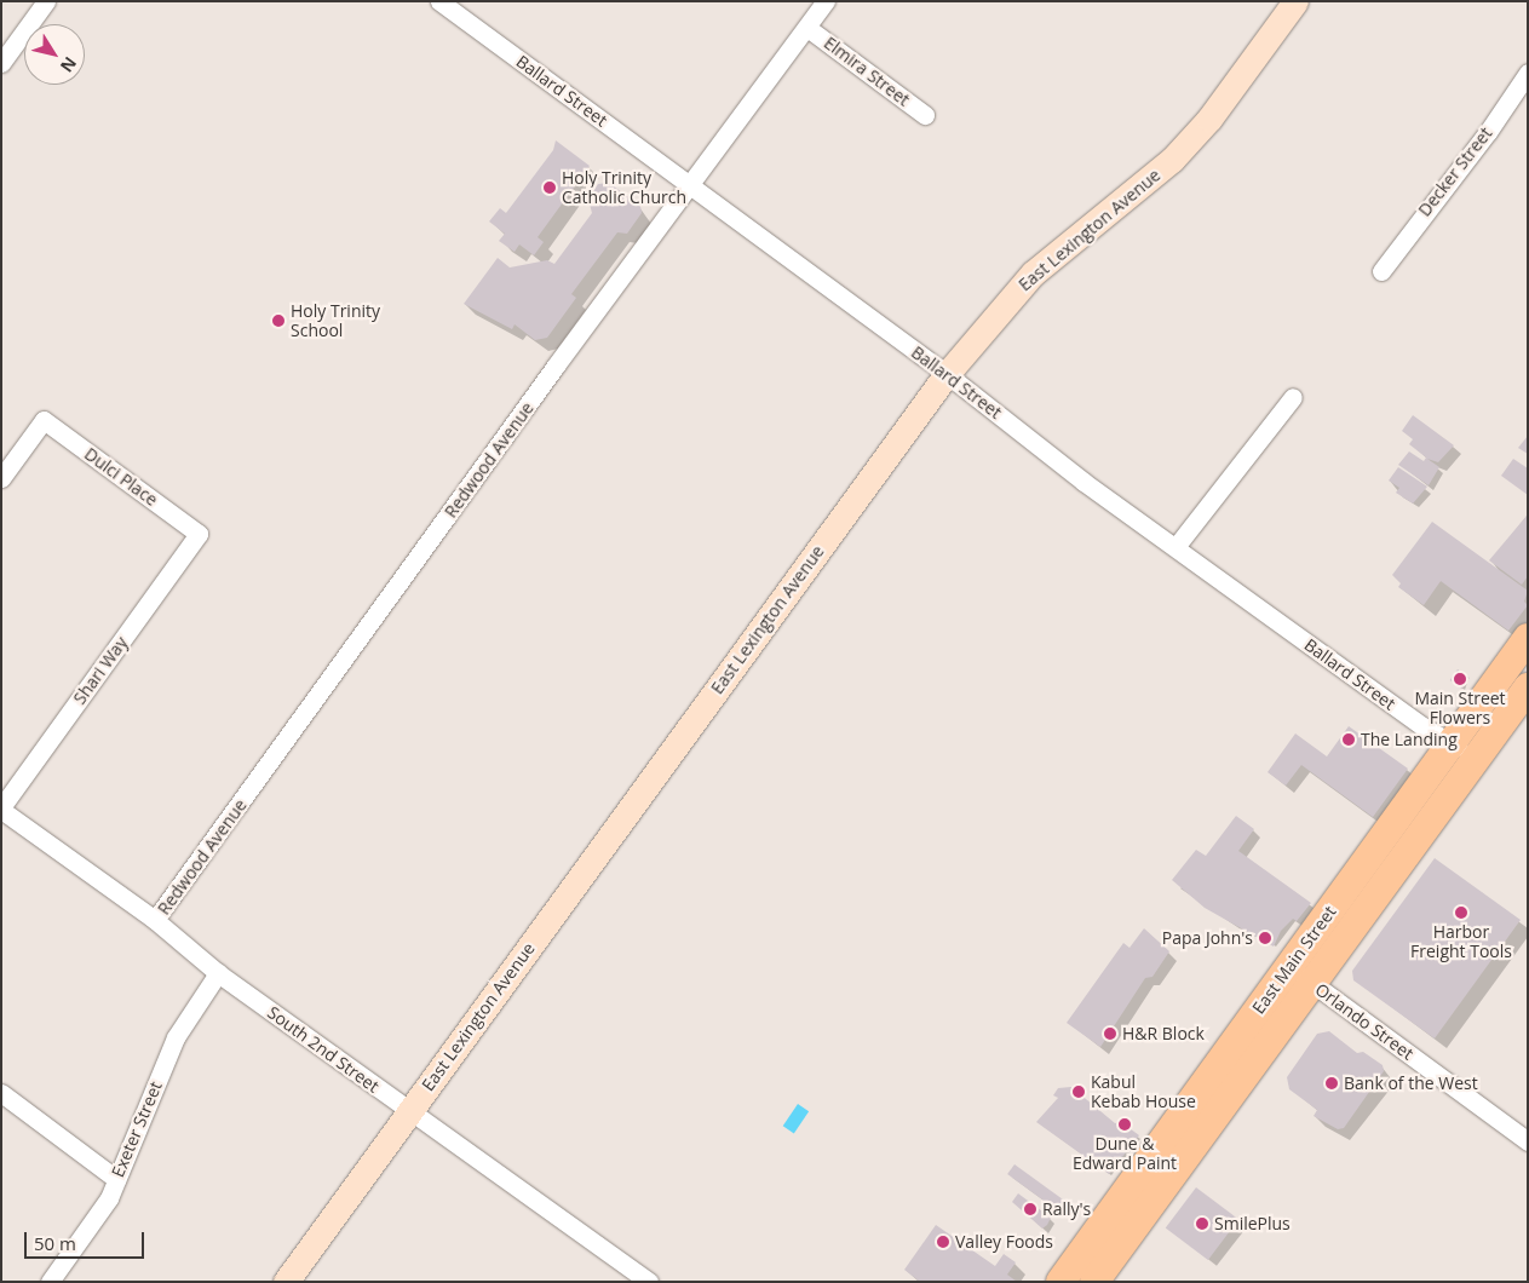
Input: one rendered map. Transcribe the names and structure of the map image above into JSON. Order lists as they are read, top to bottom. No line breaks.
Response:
{"streets":{"main road":["East Main Street"],"street":["Elmira Street","Ballard Street","Decker Street","East Lexington Avenue","Redwood Avenue","Dulci Place","Shari Way","Orlando Street","South 2nd Street","Exeter Street"]},"crossings":[["Elmira Street","Redwood Avenue"],["Ballard Street","East Lexington Avenue"],["Ballard Street","Redwood Avenue"],["Ballard Street","East Main Street"],["East Lexington Avenue","South 2nd Street"],["Redwood Avenue","South 2nd Street"],["Dulci Place","Shari Way"],["Shari Way","South 2nd Street"],["East Main Street","Orlando Street"],["South 2nd Street","Exeter Street"]],"places":["Holy Trinity Catholic Church","Holy Trinity School","Main Street Flowers","The Landing","Harbor Freight Tools","Papa John's","H&R Block","Bank of the West","Kabul Kebab House","Dune & Edward Paint","Rally's","SmilePlus","Valley Foods"],"scale_bar":"50 m","north":"bottom right"}
